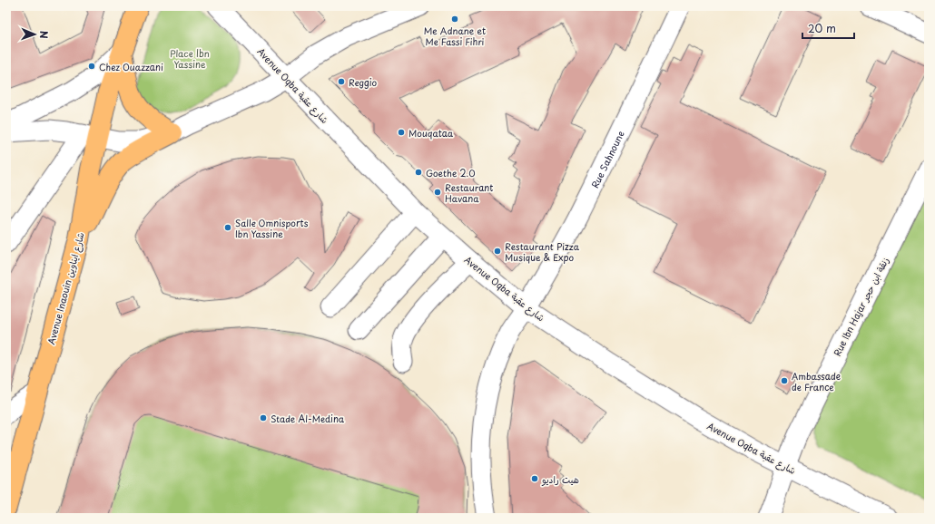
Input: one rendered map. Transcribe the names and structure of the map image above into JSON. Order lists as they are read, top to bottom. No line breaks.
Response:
{"streets":{"main road":["Avenue Inaouin شارع ايناوين"],"street":["Avenue Oqba شارع عقبة","Rue Sahnoune","Rue Ibn Hajar زنقة ابن حجر"]},"crossings":[["Avenue Oqba شارع عقبة","Rue Sahnoune"],["Avenue Oqba شارع عقبة","Rue Ibn Hajar زنقة ابن حجر"]],"parks":["Place Ibn Yassine"],"places":["Me Adnane et Me Fassi Fihri","Chez Ouazzani","Reggio","Mouqataa","Goethe 2.0","Restaurant Havana","Salle Omnisports Ibn Yassine","Restaurant Pizza Musique & Expo","Ambassade de France","Stade Al-Medina","هيت راديو"],"scale_bar":"20 m","north":"right"}
